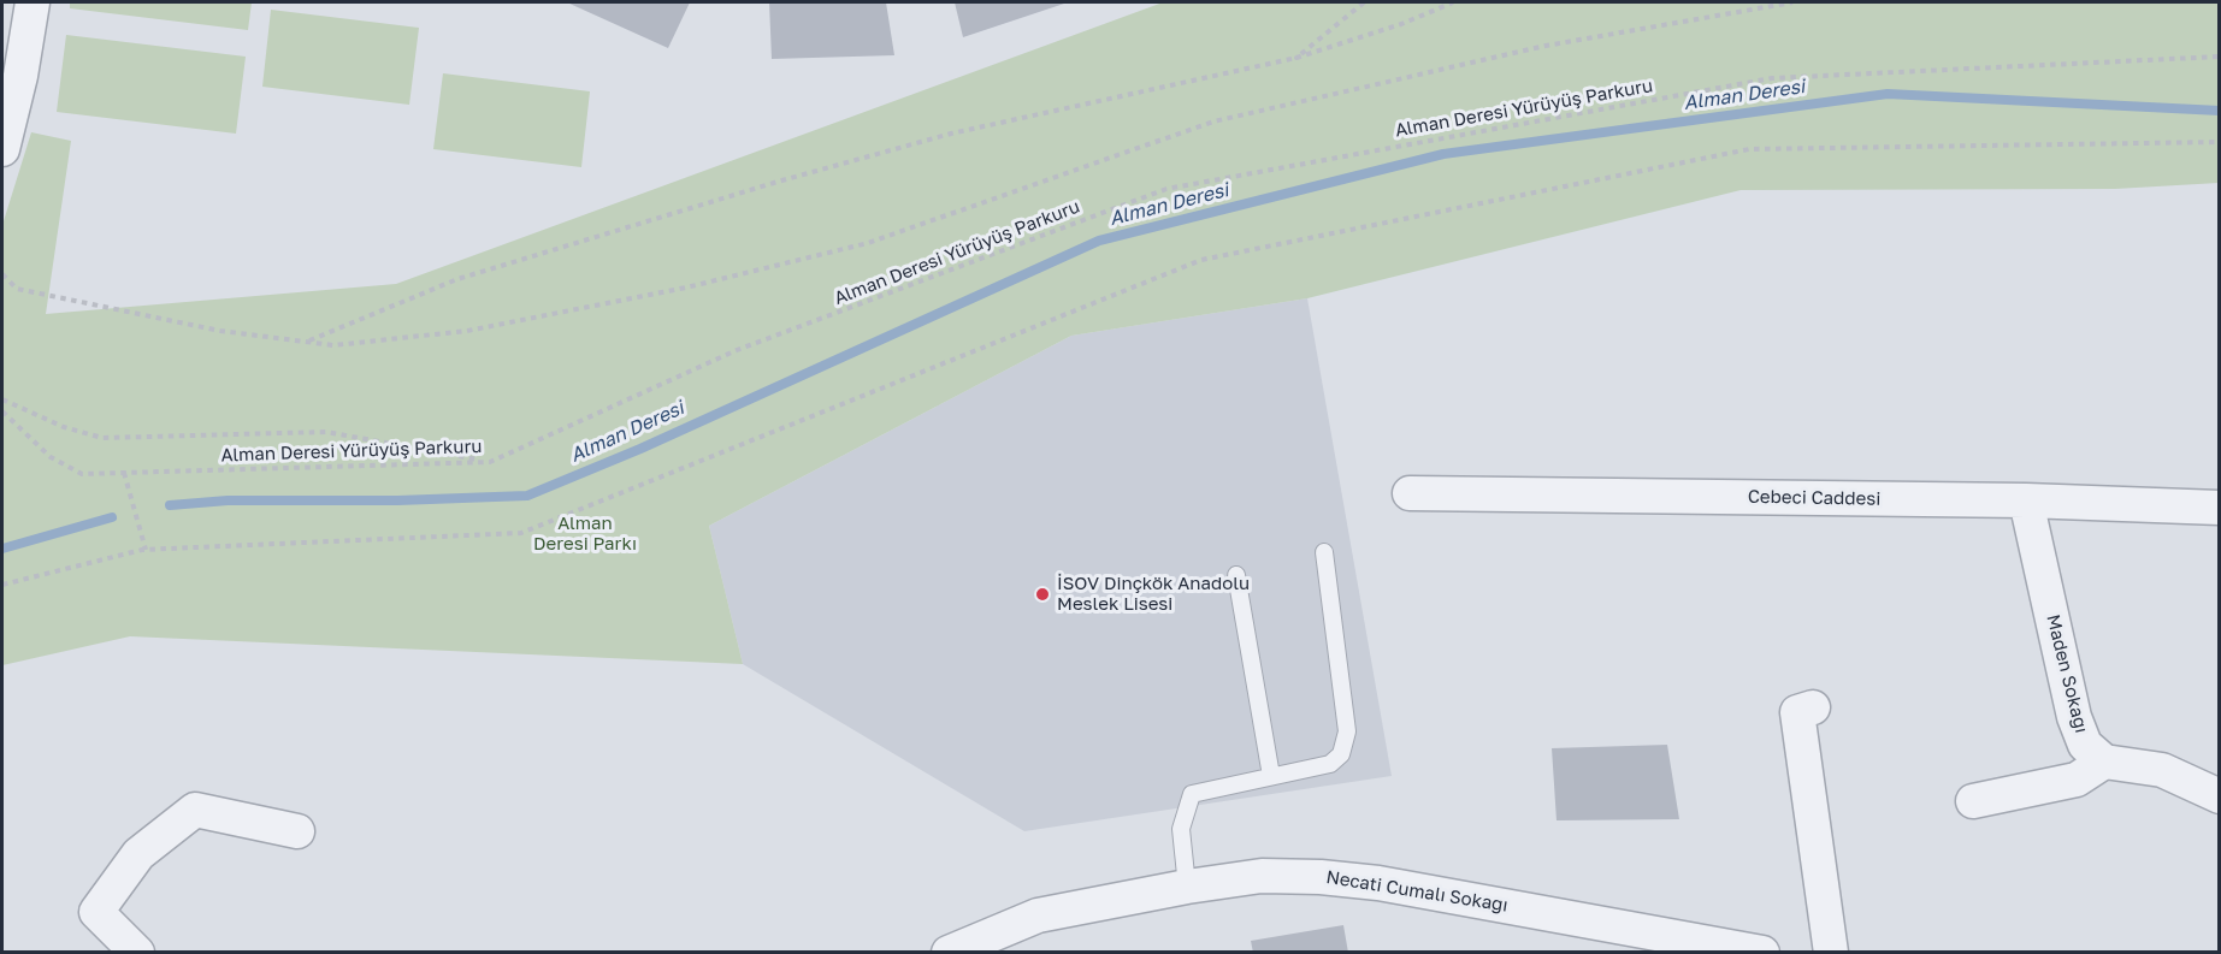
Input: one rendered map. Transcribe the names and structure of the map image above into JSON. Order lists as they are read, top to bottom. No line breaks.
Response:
{"streets":{"street":["Cebeci Caddesi","Maden Sokağı","Necati Cumalı Sokağı"],"path":["Alman Deresi Yürüyüş Parkuru"]},"crossings":[["Cebeci Caddesi","Maden Sokağı"]],"water":["Alman Deresi"],"parks":["Alman Deresi Parkı"],"places":["İSOV Dinçkök Anadolu Meslek Lisesi"]}
